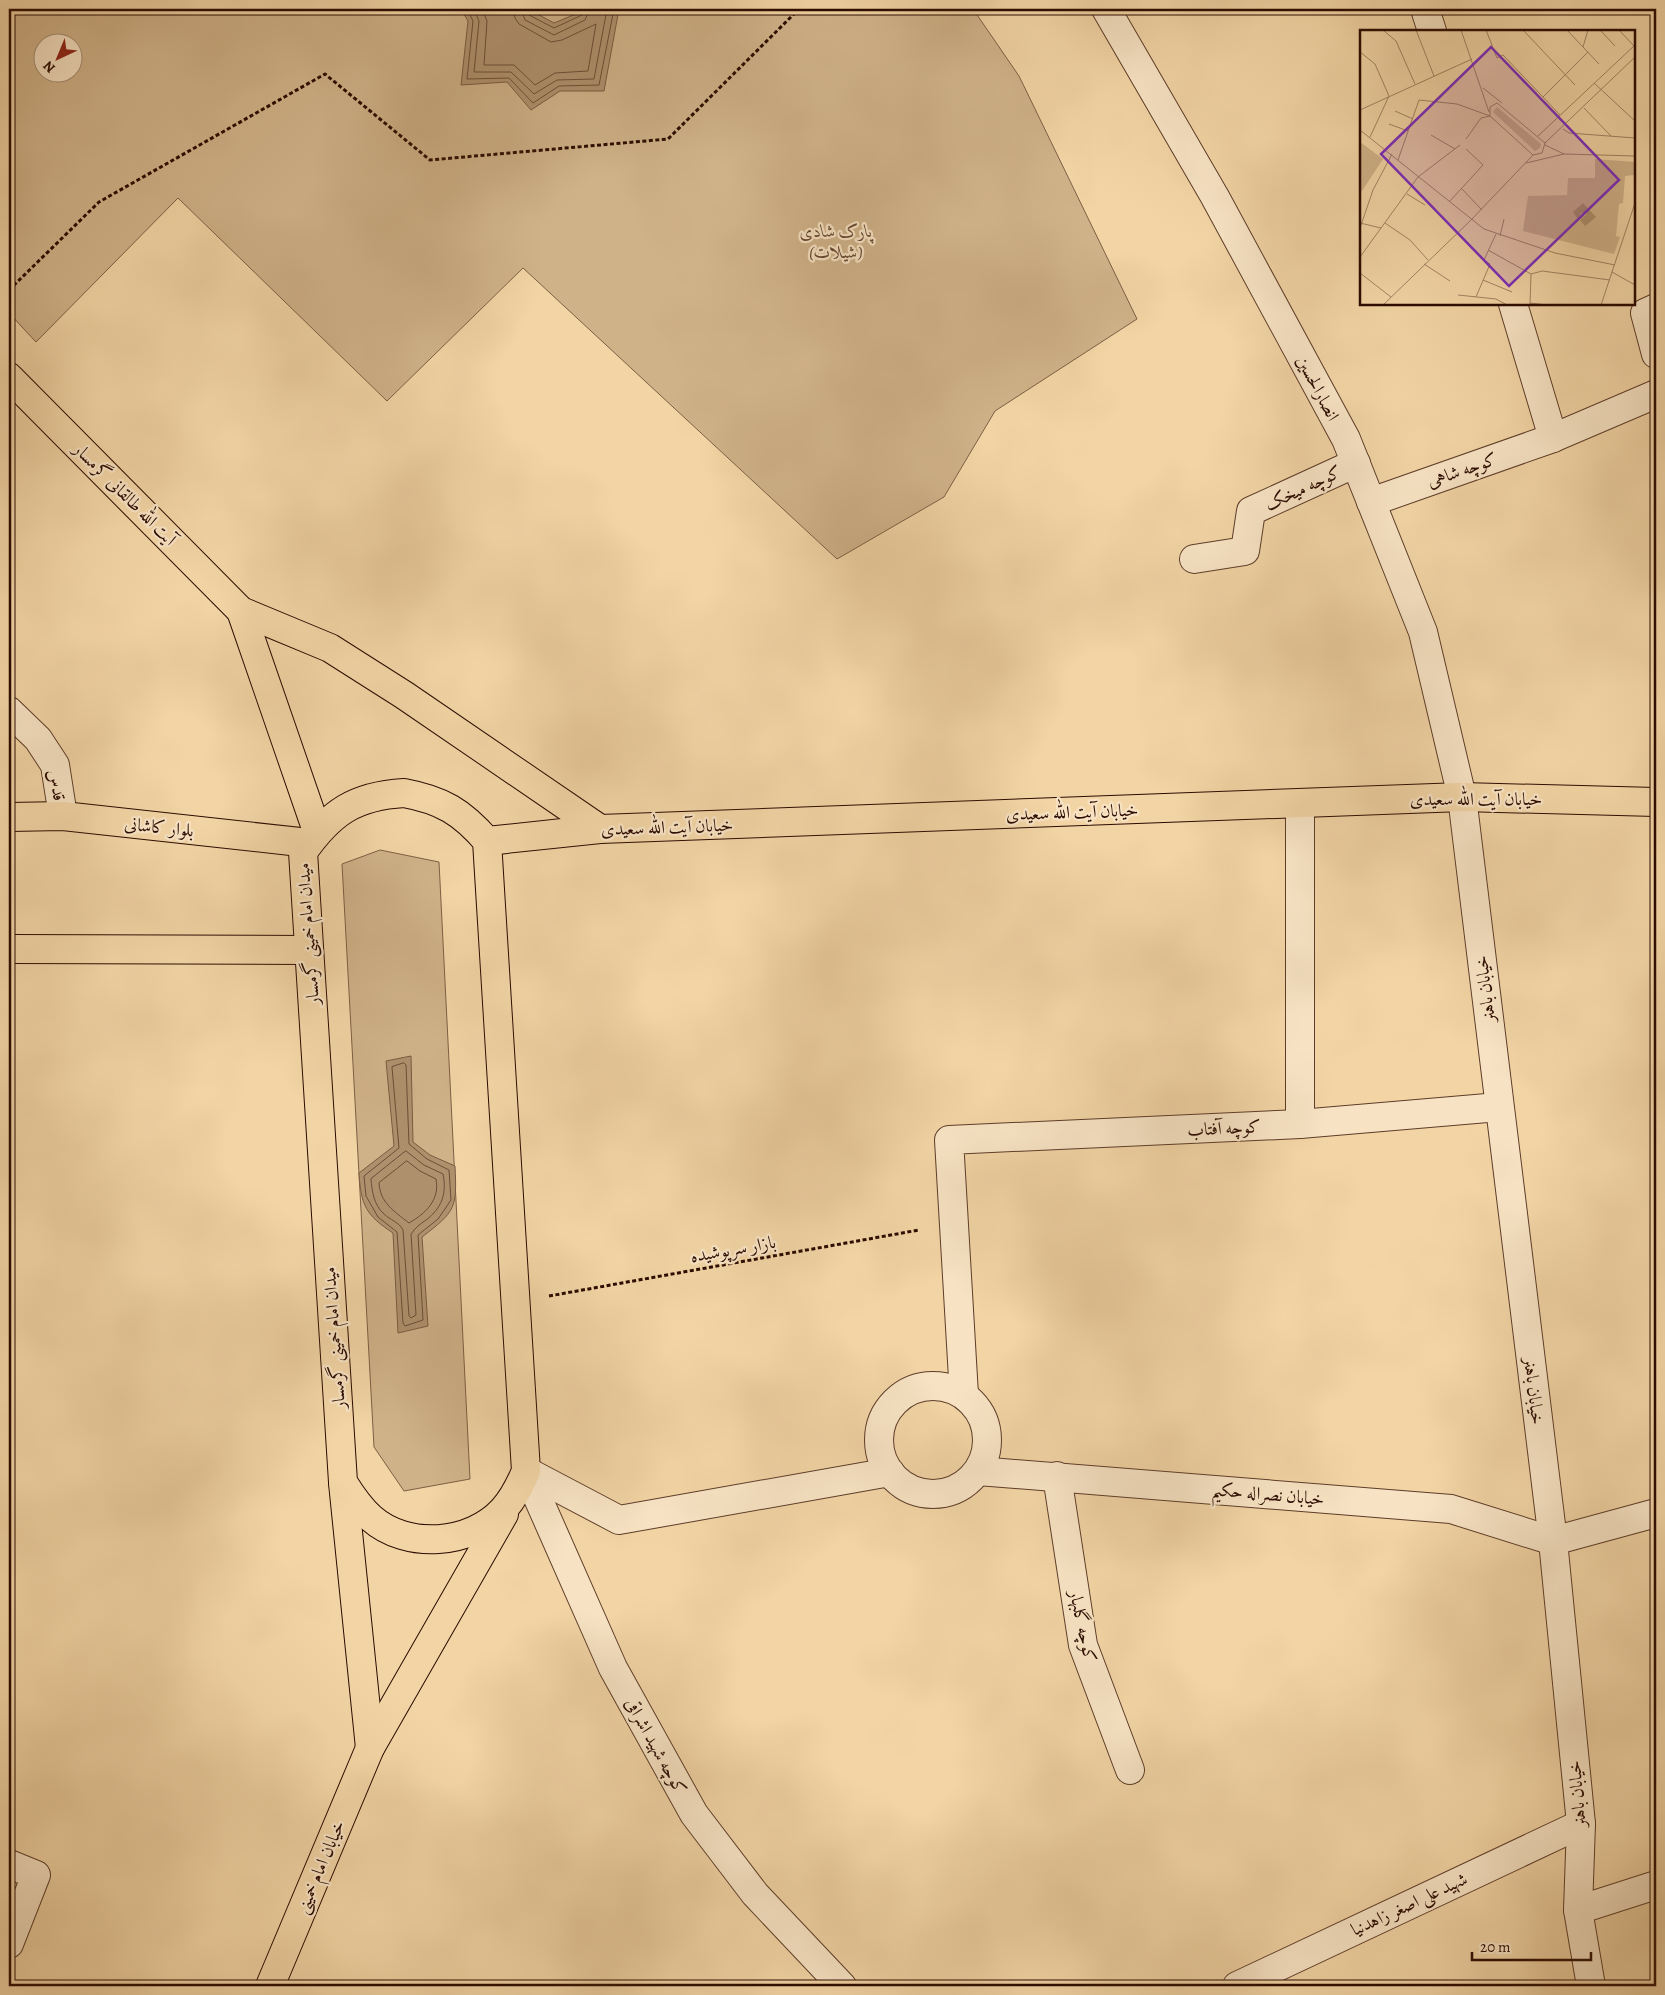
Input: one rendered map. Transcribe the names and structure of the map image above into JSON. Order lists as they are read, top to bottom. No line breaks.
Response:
{"streets":{"main road":["آیت الله طالقانی گرمسار","خیابان آیت الله سعیدی","بلوار کاشانی","میدان امام خمینی گرمسار","خیابان امام خمینی"],"street":["انصارالحسین","کوچه شاهی","کوچه میخک","قدس","خیابان باهنر","کوچه آفتاب","خیابان نصراله حکیم","کوچه گلبهار","کوچه شهید اشراقی","شهید علی اصغر زاهدنیا"],"path":["بازار سرپوشیده"]},"crossings":[["انصارالحسین","کوچه شاهی"],["انصارالحسین","کوچه میخک"],["انصارالحسین","خیابان آیت الله سعیدی"],["انصارالحسین","خیابان باهنر"],["قدس","بلوار کاشانی"],["خیابان آیت الله سعیدی","خیابان باهنر"],["بلوار کاشانی","میدان امام خمینی گرمسار"],["میدان امام خمینی گرمسار","کوچه شهید اشراقی"],["میدان امام خمینی گرمسار","خیابان امام خمینی"],["خیابان باهنر","کوچه آفتاب"],["خیابان باهنر","خیابان نصراله حکیم"],["خیابان باهنر","شهید علی اصغر زاهدنیا"],["کوچه آفتاب","بازار سرپوشیده"],["خیابان نصراله حکیم","کوچه گلبهار"],["کوچه شهید اشراقی","خیابان امام خمینی"]],"parks":["پارک شادی (شیلات)"],"scale_bar":"20 m","north":"bottom left"}
